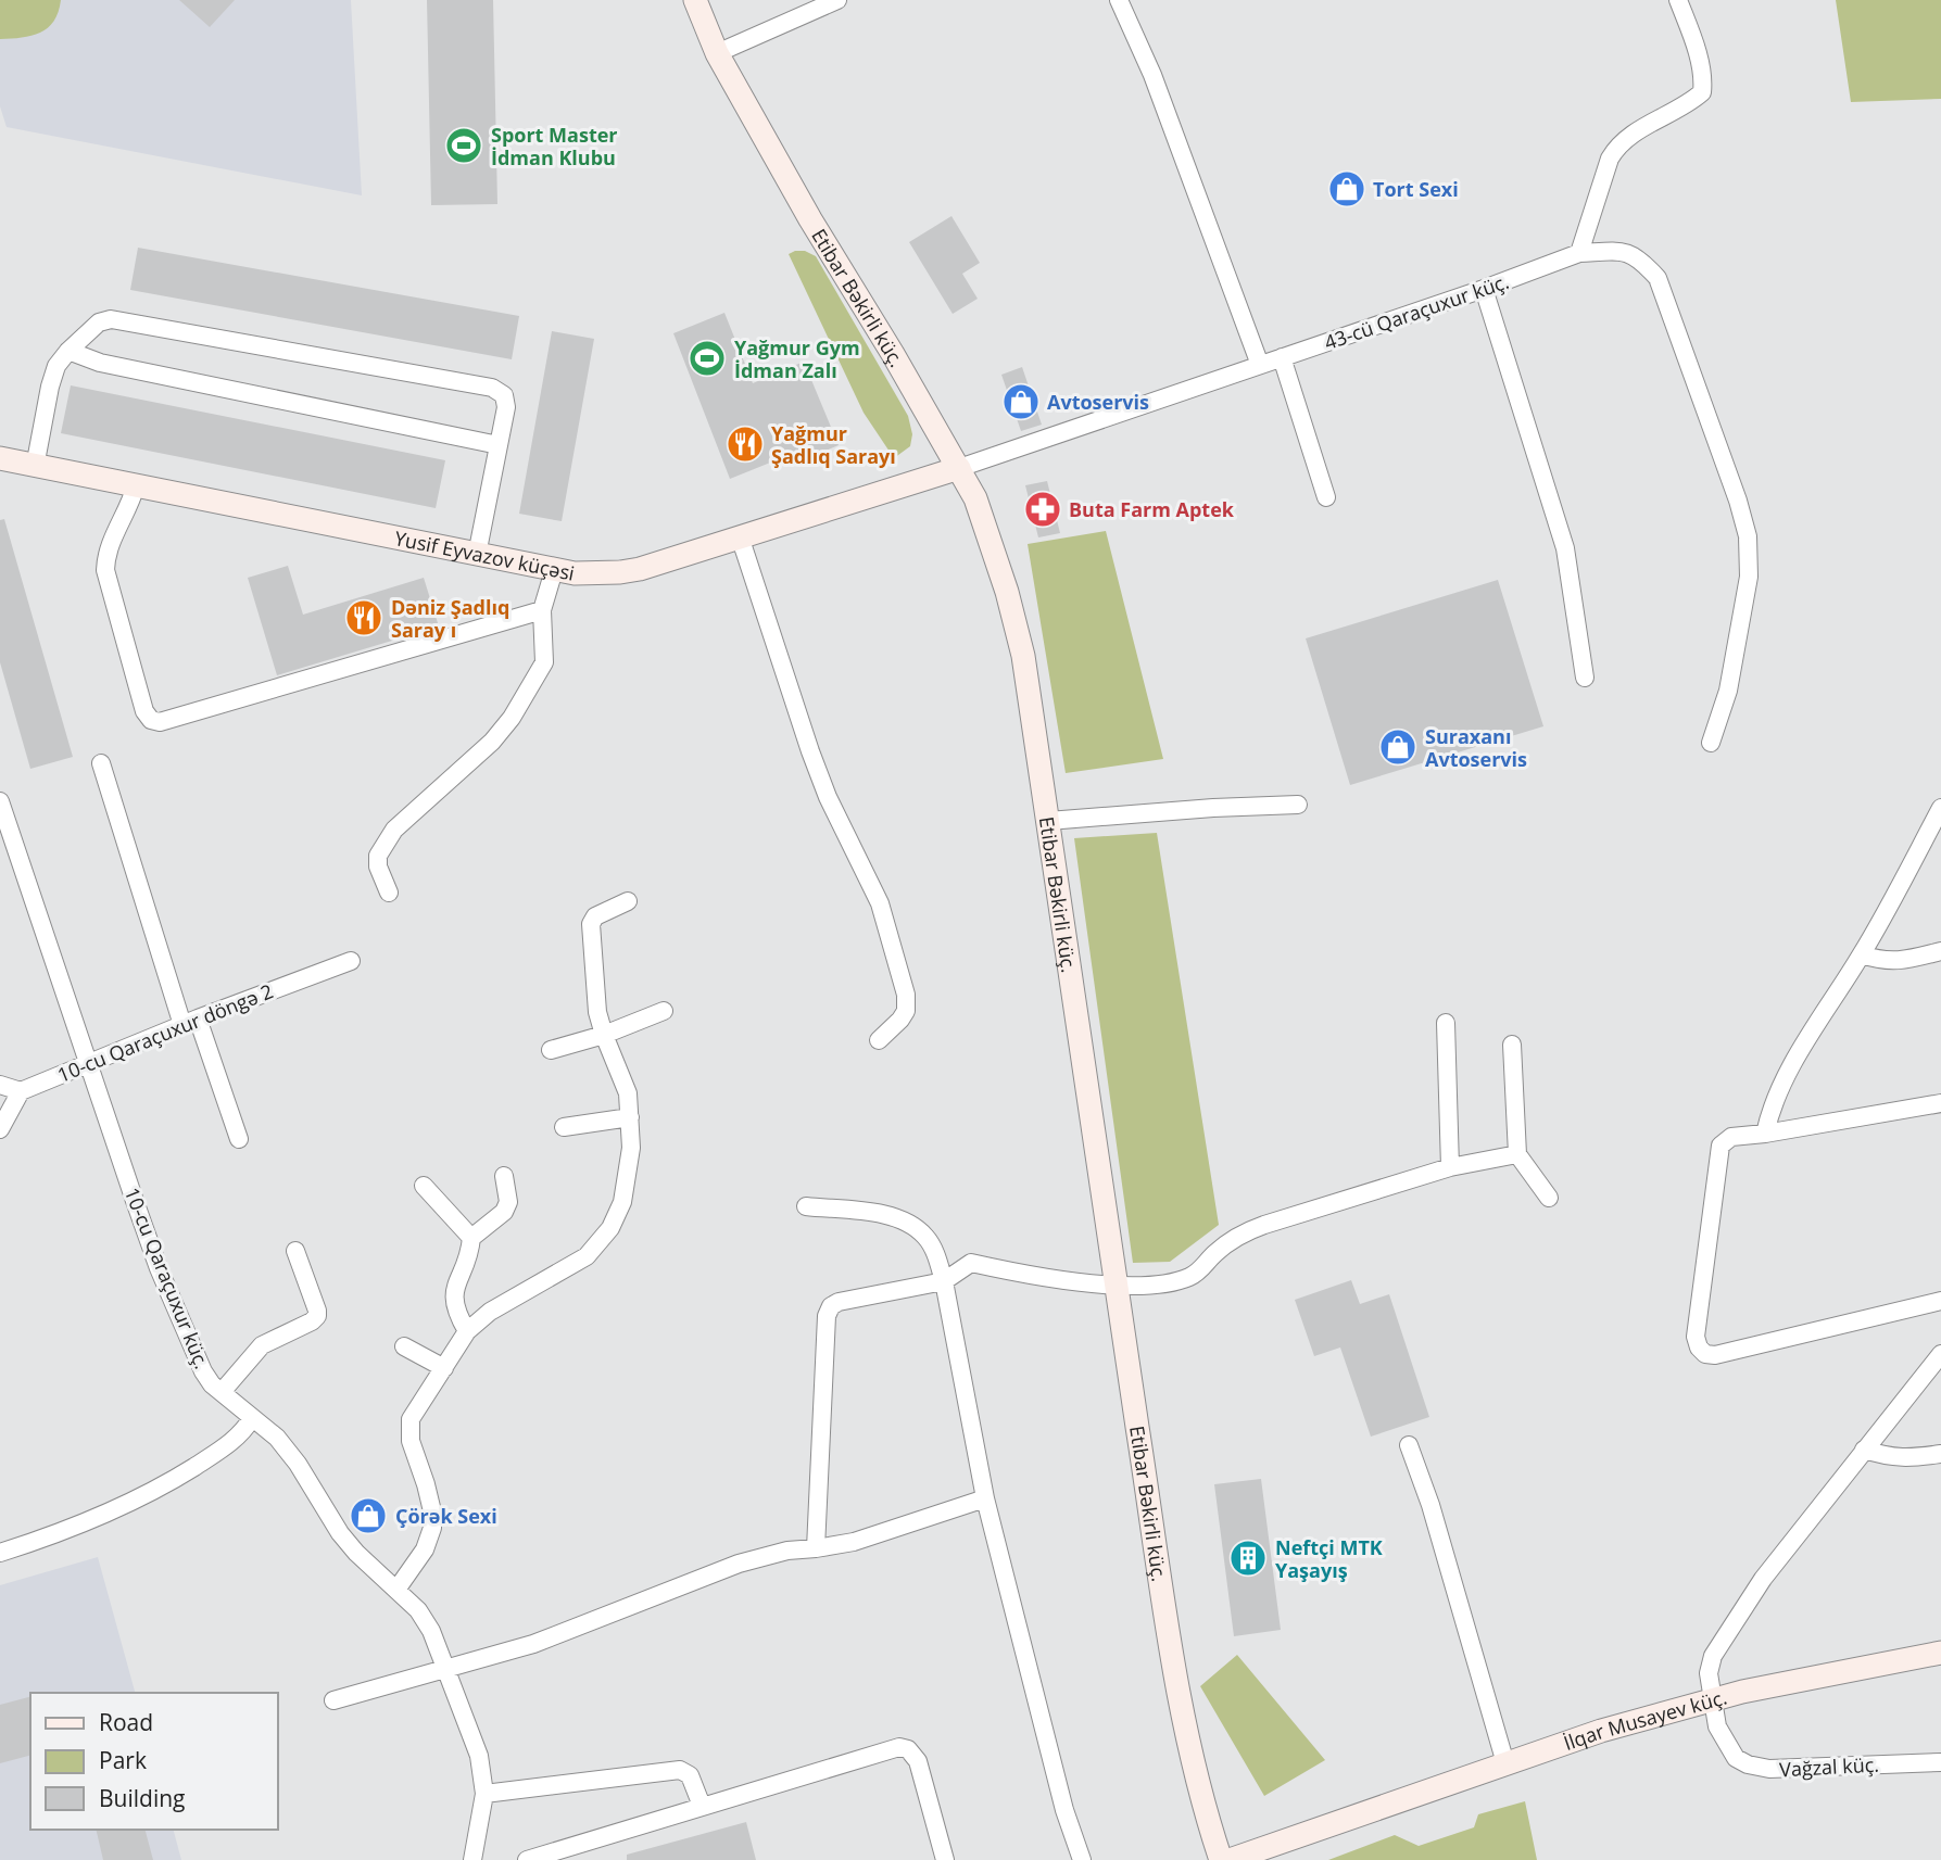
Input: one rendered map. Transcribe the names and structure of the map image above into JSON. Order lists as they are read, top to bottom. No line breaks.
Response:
{"streets":{"main road":["Etibar Bəkirli küç.","Yusif Eyvazov küçəsi","İlqar Musayev küç."],"street":["43-cü Qaraçuxur küç.","10-cu Qaraçuxur döngə 2","10-cu Qaraçuxur küç.","Vağzal küç."]},"crossings":[["Etibar Bəkirli küç.","43-cü Qaraçuxur küç."],["Etibar Bəkirli küç.","Yusif Eyvazov küçəsi"],["43-cü Qaraçuxur küç.","Yusif Eyvazov küçəsi"],["10-cu Qaraçuxur döngə 2","10-cu Qaraçuxur küç."],["İlqar Musayev küç.","Vağzal küç."]],"places":{"sports":["Sport Master İdman Klubu","Yağmur Gym İdman Zalı"],"shop":["Tort Sexi","Avtoservis","Suraxanı Avtoservis","Çörək Sexi"],"restaurant":["Yağmur Şadlıq Sarayı","Dəniz Şadlıq Saray ı"],"pharmacy":["Buta Farm Aptek"],"building":["Neftçi MTK Yaşayış"]},"legend":["Road","Park","Building"]}
